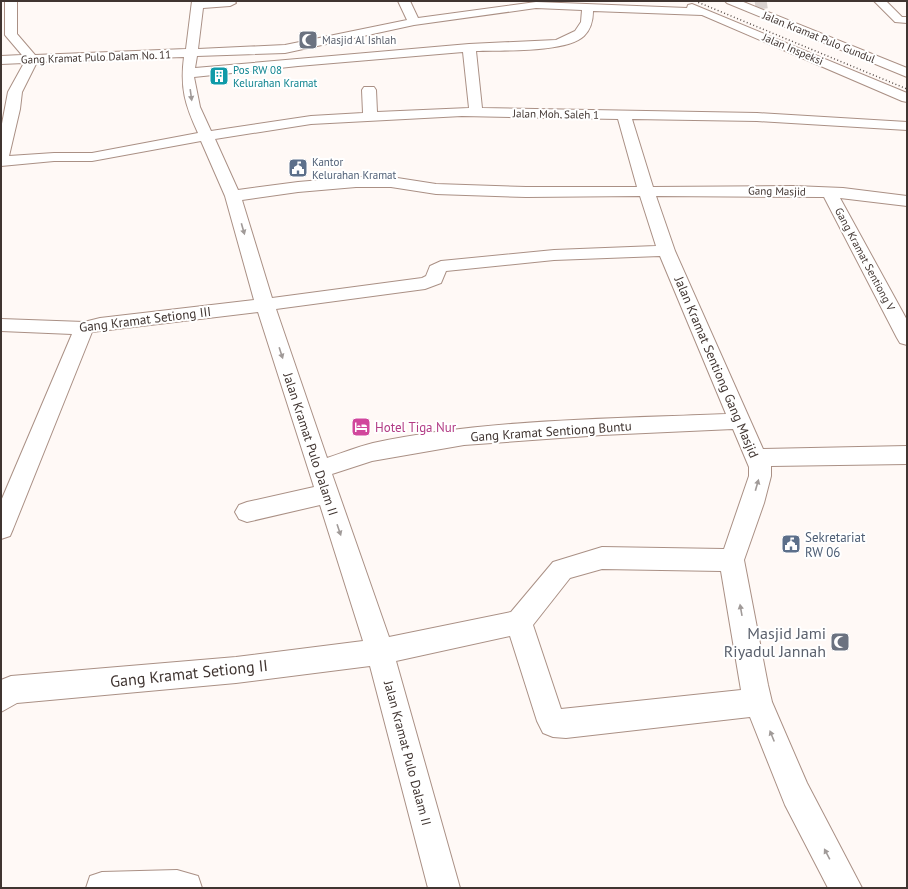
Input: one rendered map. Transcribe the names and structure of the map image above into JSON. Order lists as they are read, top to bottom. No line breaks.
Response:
{"streets":{"street":["Jalan Kramat Pulo Gundul","Jalan Inspeksi","Gang Kramat Pulo Dalam No. 11","Jalan Moh. Saleh 1","Gang Masjid","Gang Kramat Sentiong V","Gang Kramat Setiong III","Jalan Kramat Sentiong Gang Masjid","Gang Kramat Sentiong Buntu","Jalan Kramat Pulo Dalam II","Gang Kramat Setiong II"]},"crossings":[["Gang Kramat Pulo Dalam No. 11","Jalan Kramat Pulo Dalam II"],["Jalan Moh. Saleh 1","Jalan Kramat Sentiong Gang Masjid"],["Jalan Moh. Saleh 1","Jalan Kramat Pulo Dalam II"],["Gang Masjid","Gang Kramat Sentiong V"],["Gang Masjid","Jalan Kramat Sentiong Gang Masjid"],["Gang Kramat Setiong III","Jalan Kramat Pulo Dalam II"],["Jalan Kramat Sentiong Gang Masjid","Gang Kramat Sentiong Buntu"],["Gang Kramat Sentiong Buntu","Jalan Kramat Pulo Dalam II"],["Jalan Kramat Pulo Dalam II","Gang Kramat Setiong II"]],"one_way":["Jalan Kramat Sentiong Gang Masjid","Jalan Kramat Pulo Dalam II"],"places":{"mosque":["Masjid Al Ishlah","Masjid Jami Riyadul Jannah"],"building":["Pos RW 08 Kelurahan Kramat"],"public building":["Kantor Kelurahan Kramat","Sekretariat RW 06"],"hotel":["Hotel Tiga Nur"]}}
